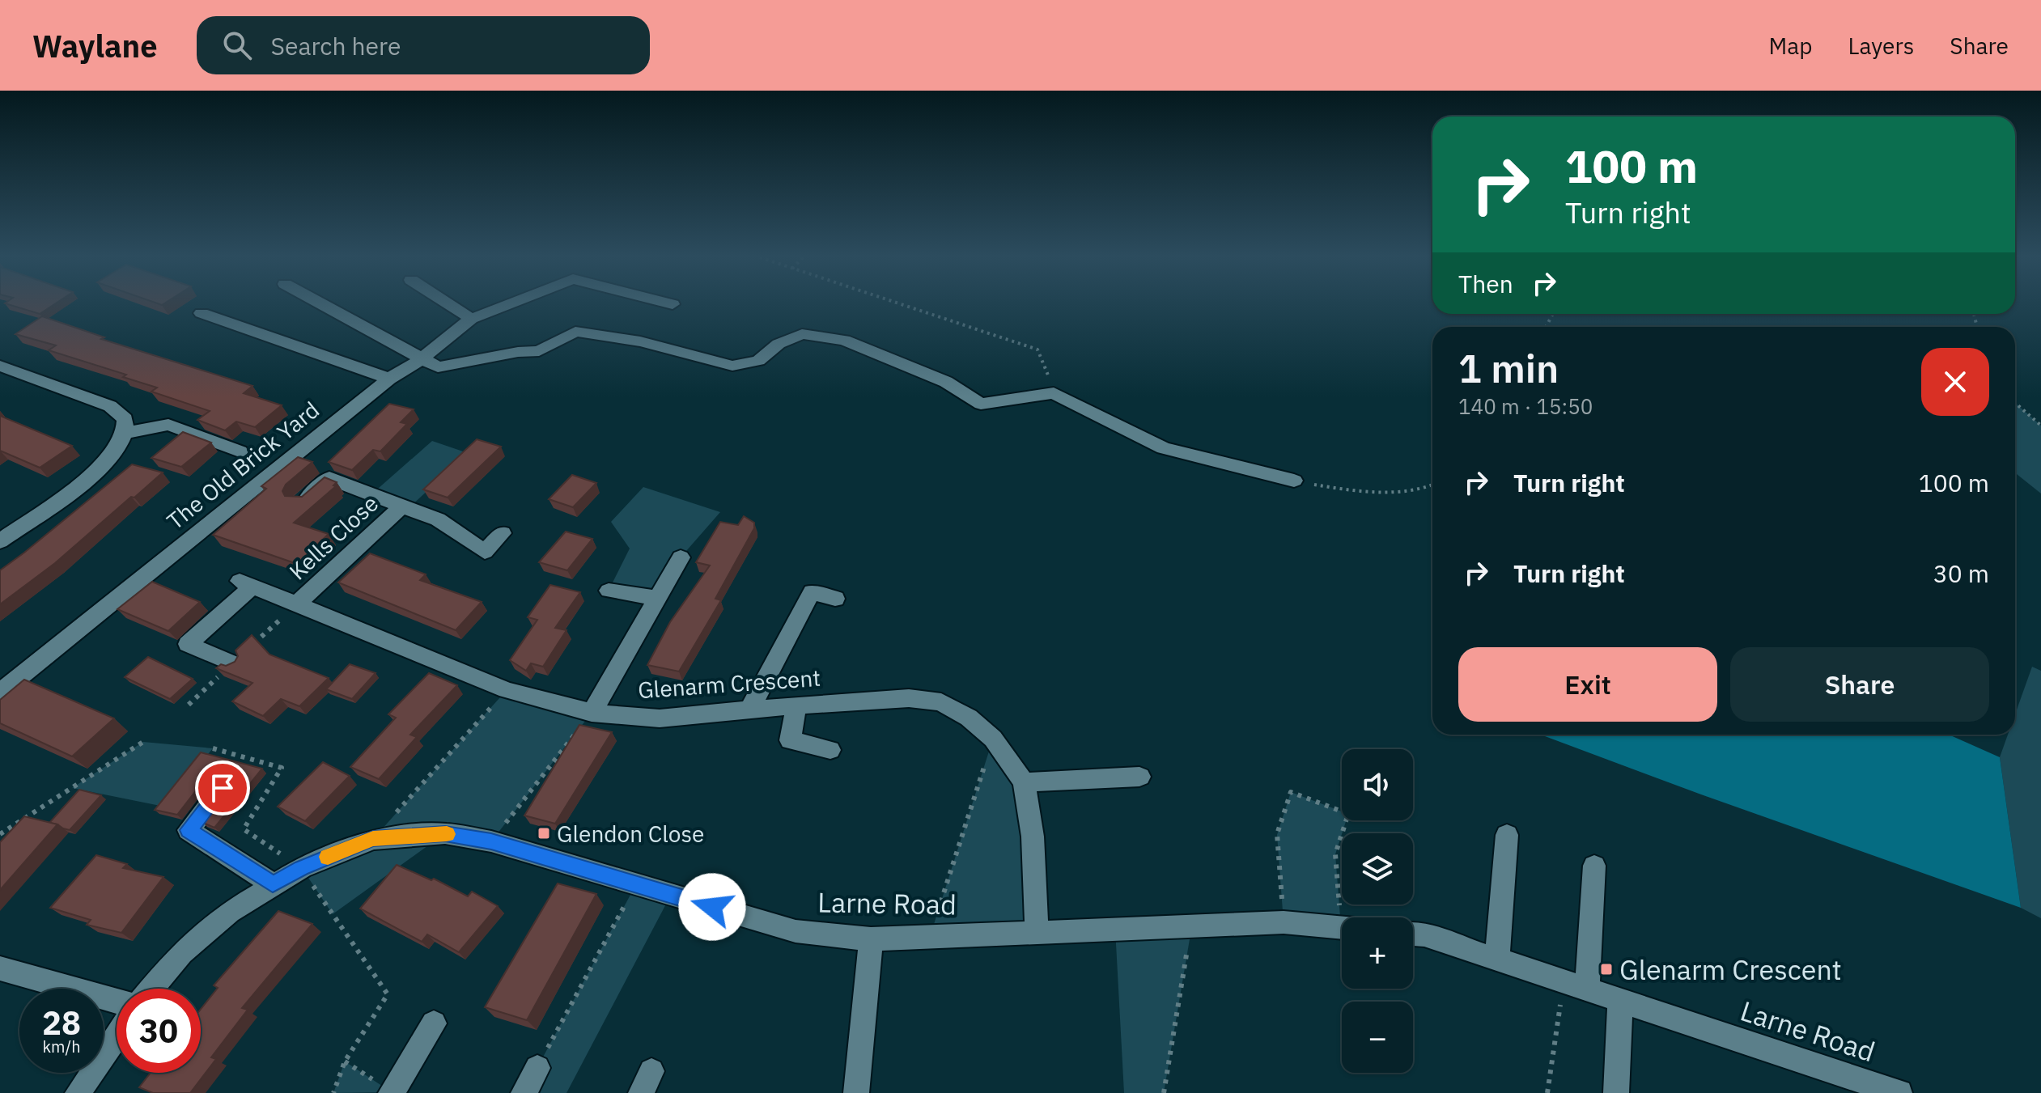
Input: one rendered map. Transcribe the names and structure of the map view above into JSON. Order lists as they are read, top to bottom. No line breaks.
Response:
{"streets":{"street":["The Old Brick Yard","Kells Close","Glenarm Crescent","Larne Road"]},"crossings":[["Kells Close","Glenarm Crescent"],["Glenarm Crescent","Larne Road"]],"places":{"transit":["Glendon Close","Glenarm Crescent"]},"page":{"header":"Waylane","search":"Search here","nav":["Map","Layers","Share"],"turn":["100 m","Turn right"],"then":"Then","heading":["1 min","140 m · 15:50"],"list":[{"name":"Turn right","value":"100 m"},{"name":"Turn right","value":"30 m"}],"buttons":["Exit","Share"],"map_buttons":["+","−"],"speed":"28 km/h","limit":"30"}}
